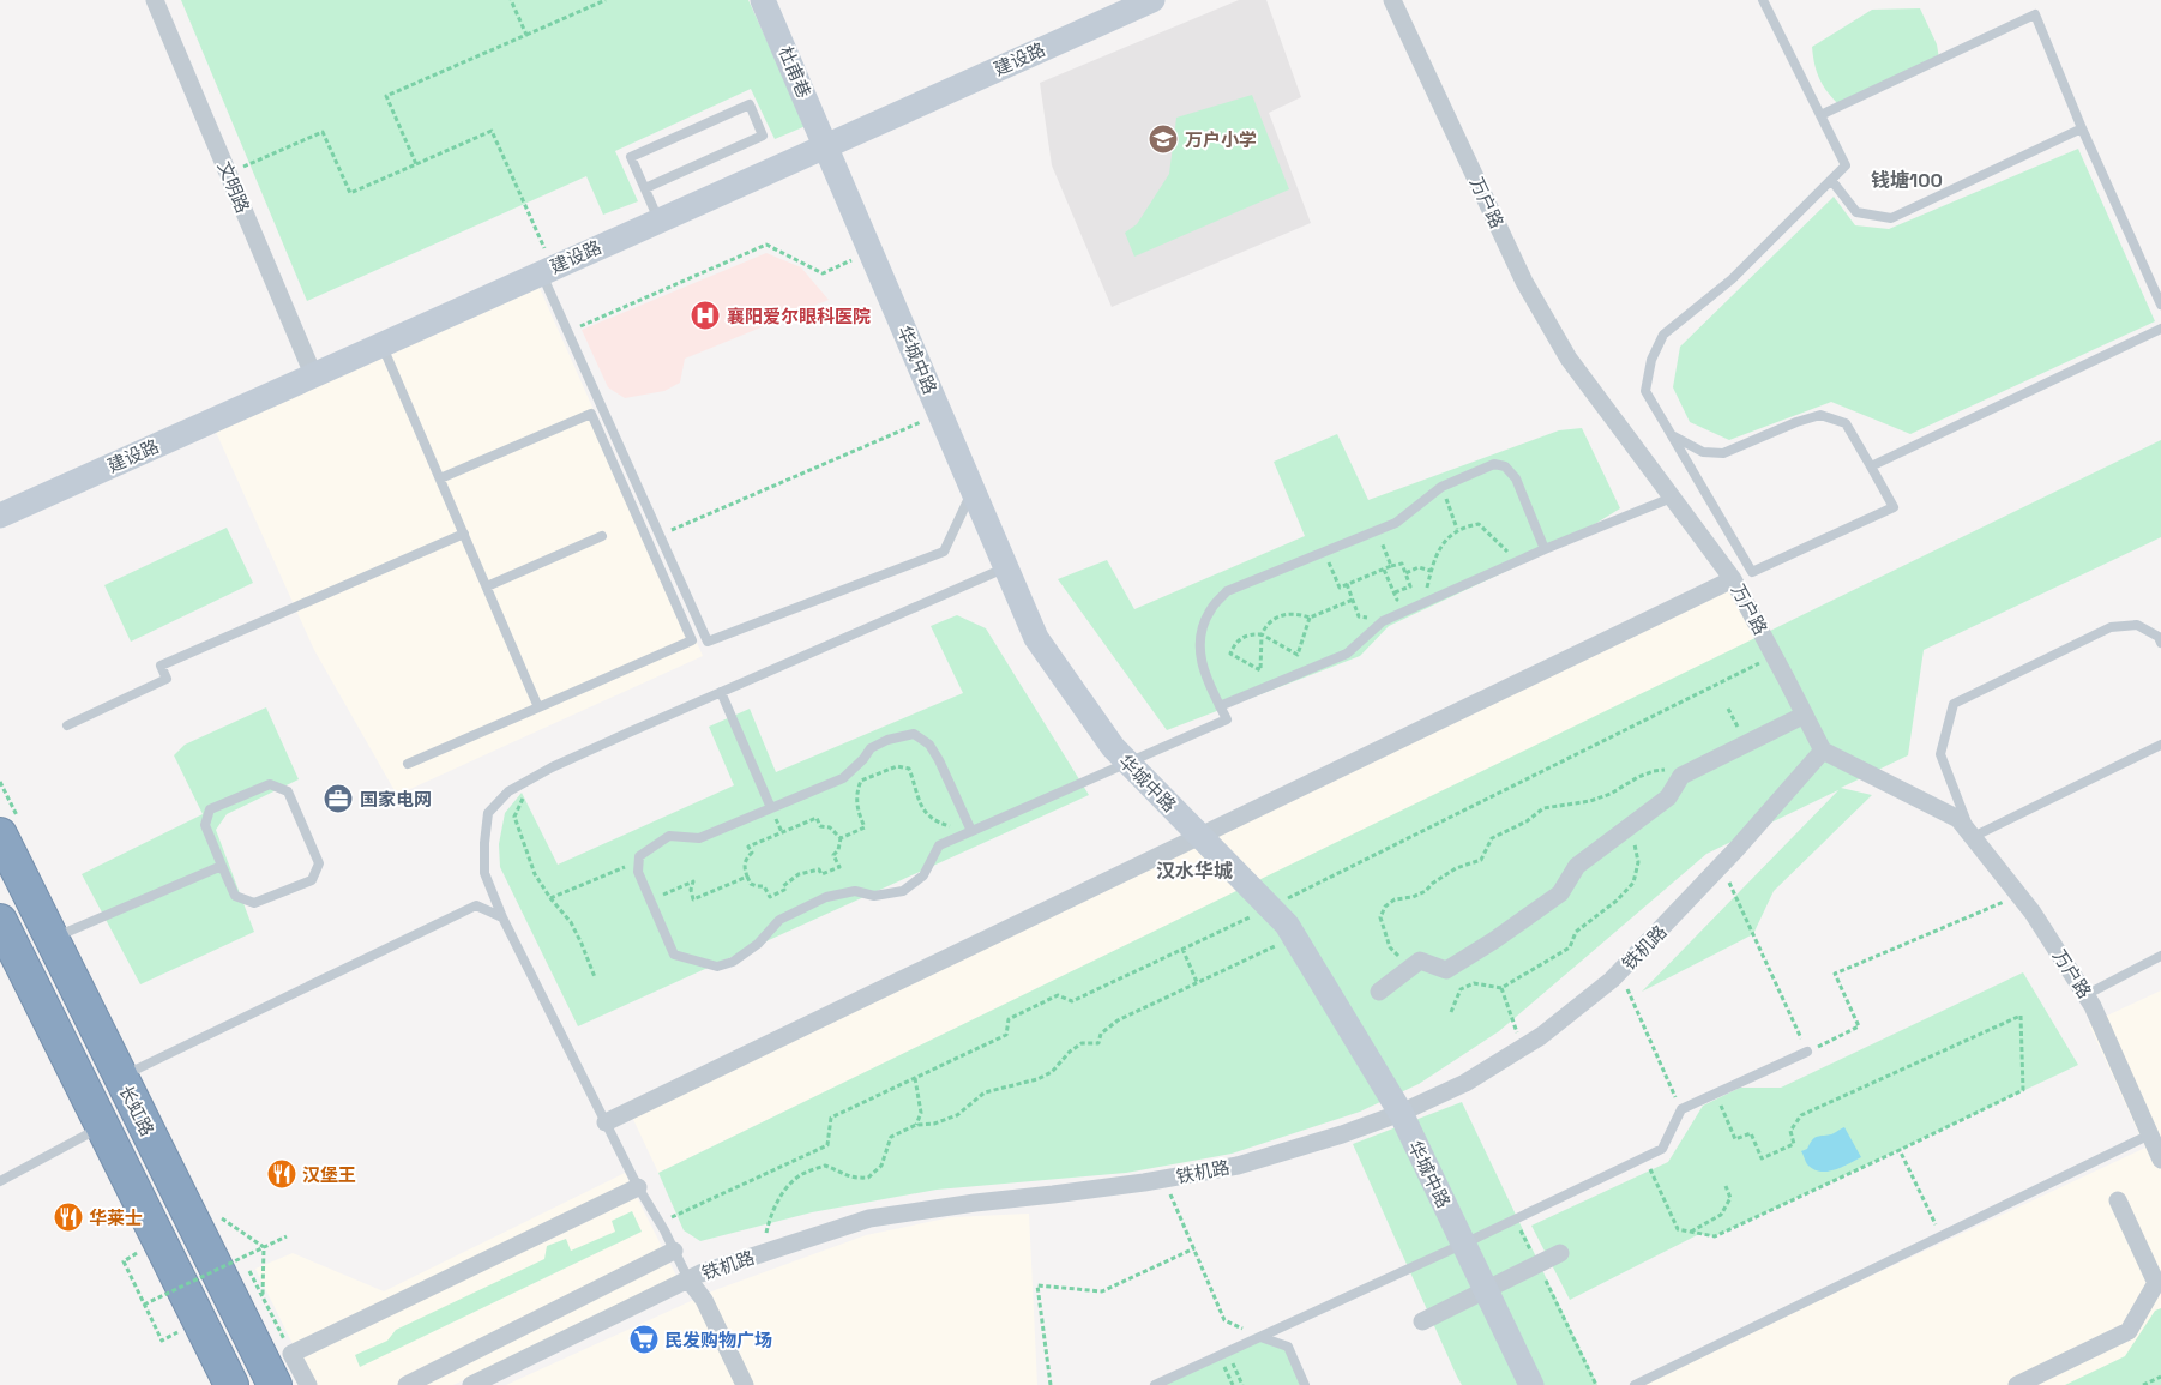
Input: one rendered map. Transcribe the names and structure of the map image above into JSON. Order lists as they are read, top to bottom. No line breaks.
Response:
{"streets":{"highway":["长虹路"],"street":["建设路","杜甫巷","文明路","万户路","华城中路","铁机路"]},"crossings":[["建设路","杜甫巷"],["建设路","文明路"],["建设路","华城中路"],["杜甫巷","华城中路"],["万户路","铁机路"],["华城中路","铁机路"]],"districts":["钱塘100","汉水华城"],"places":{"school or university":["万户小学"],"hospital":["襄阳爱尔眼科医院"],"office":["国家电网"],"restaurant":["汉堡王","华莱士"],"supermarket":["民发购物广场"]}}
